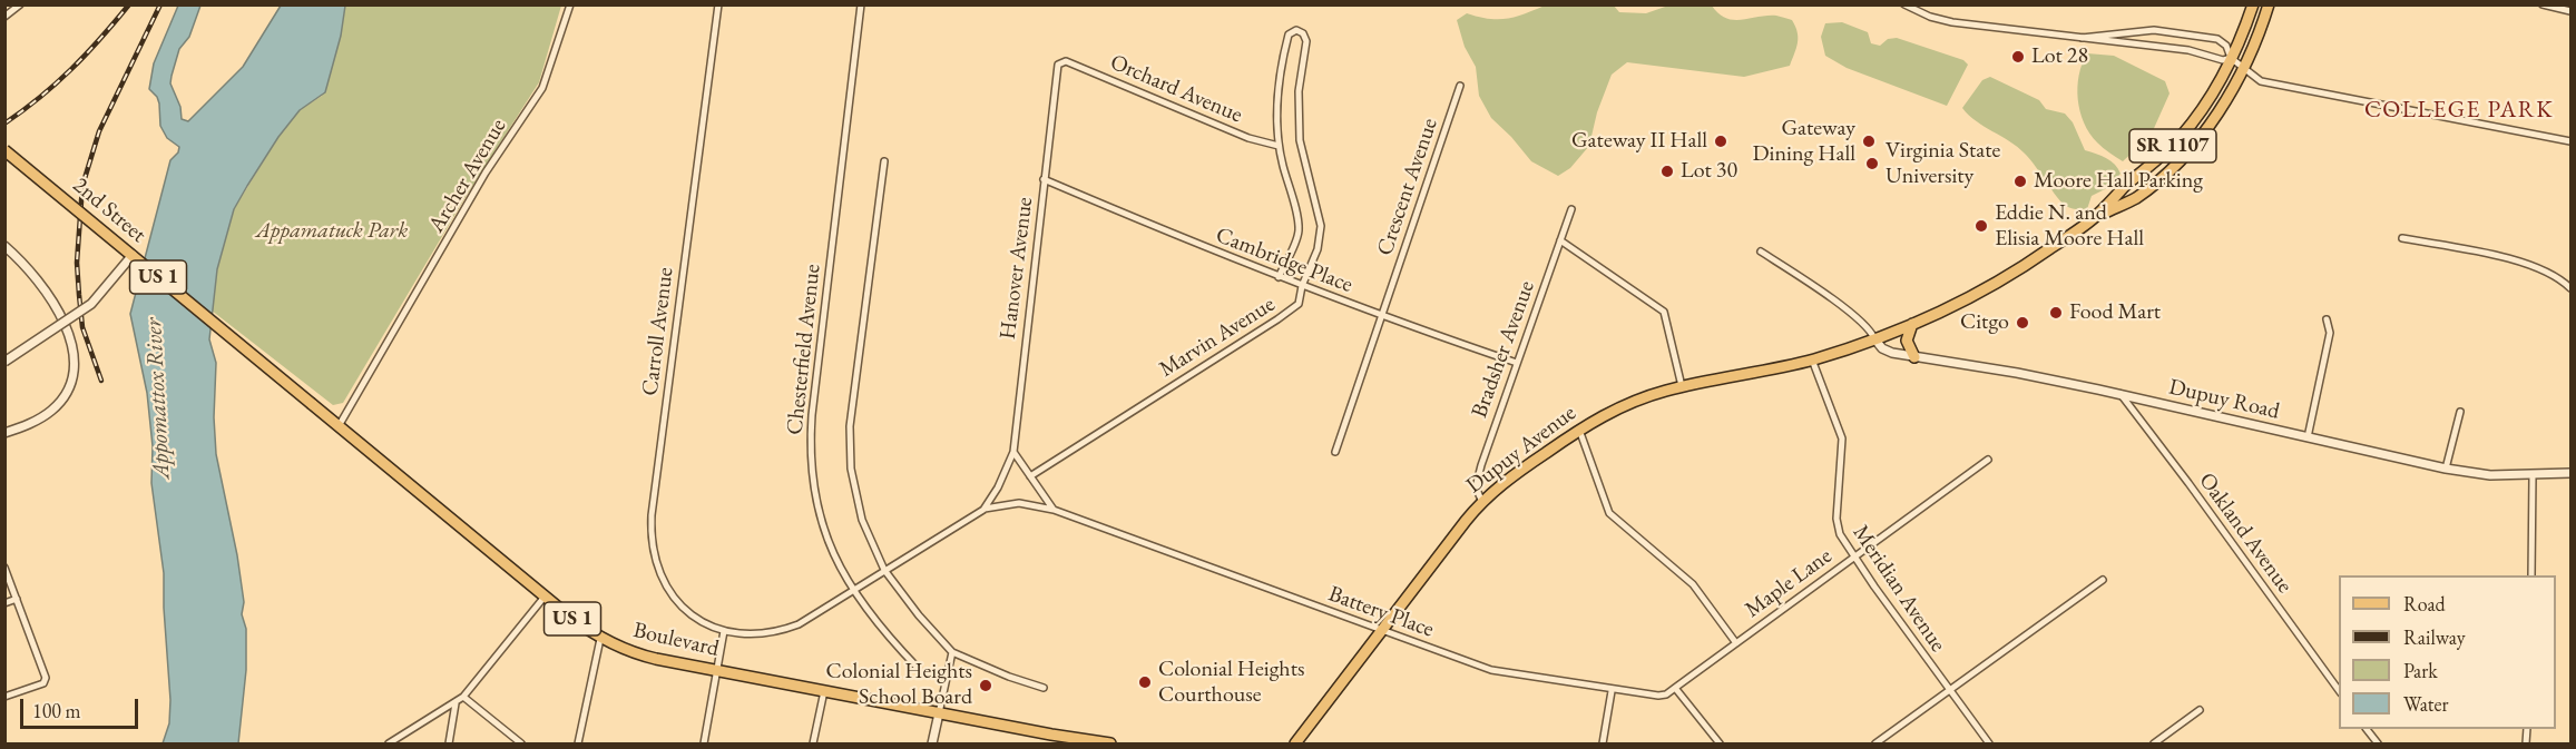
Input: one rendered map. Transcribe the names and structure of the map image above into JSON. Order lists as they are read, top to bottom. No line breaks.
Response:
{"streets":{"main road":["SR 1107","2nd Street","US 1","Dupuy Avenue","Boulevard"],"street":["Orchard Avenue","Archer Avenue","Crescent Avenue","Cambridge Place","Hanover Avenue","Carroll Avenue","Marvin Avenue","Chesterfield Avenue","Bradsher Avenue","Dupuy Road","Oakland Avenue","Maple Lane","Meridian Avenue","Battery Place"]},"crossings":[["Orchard Avenue","Hanover Avenue"],["Orchard Avenue","Marvin Avenue"],["SR 1107","Dupuy Road"],["SR 1107","Dupuy Avenue"],["Archer Avenue","Boulevard"],["Crescent Avenue","Cambridge Place"],["2nd Street","Boulevard"],["Cambridge Place","Hanover Avenue"],["Cambridge Place","Marvin Avenue"],["Cambridge Place","Bradsher Avenue"],["Bradsher Avenue","Dupuy Avenue"],["Dupuy Road","Dupuy Avenue"],["Dupuy Road","Oakland Avenue"],["Dupuy Avenue","Meridian Avenue"],["Dupuy Avenue","Battery Place"],["Maple Lane","Meridian Avenue"],["Maple Lane","Battery Place"]],"districts":["COLLEGE PARK"],"water":["Appomattox River"],"parks":["Appamatuck Park"],"places":["Lot 28","Gateway II Hall","Gateway Dining Hall","Virginia State University","Lot 30","Moore Hall Parking","Eddie N. and Elisia Moore Hall","Food Mart","Citgo","Colonial Heights Courthouse","Colonial Heights School Board"],"legend":["Road","Railway","Park","Water"],"scale_bar":"100 m"}
